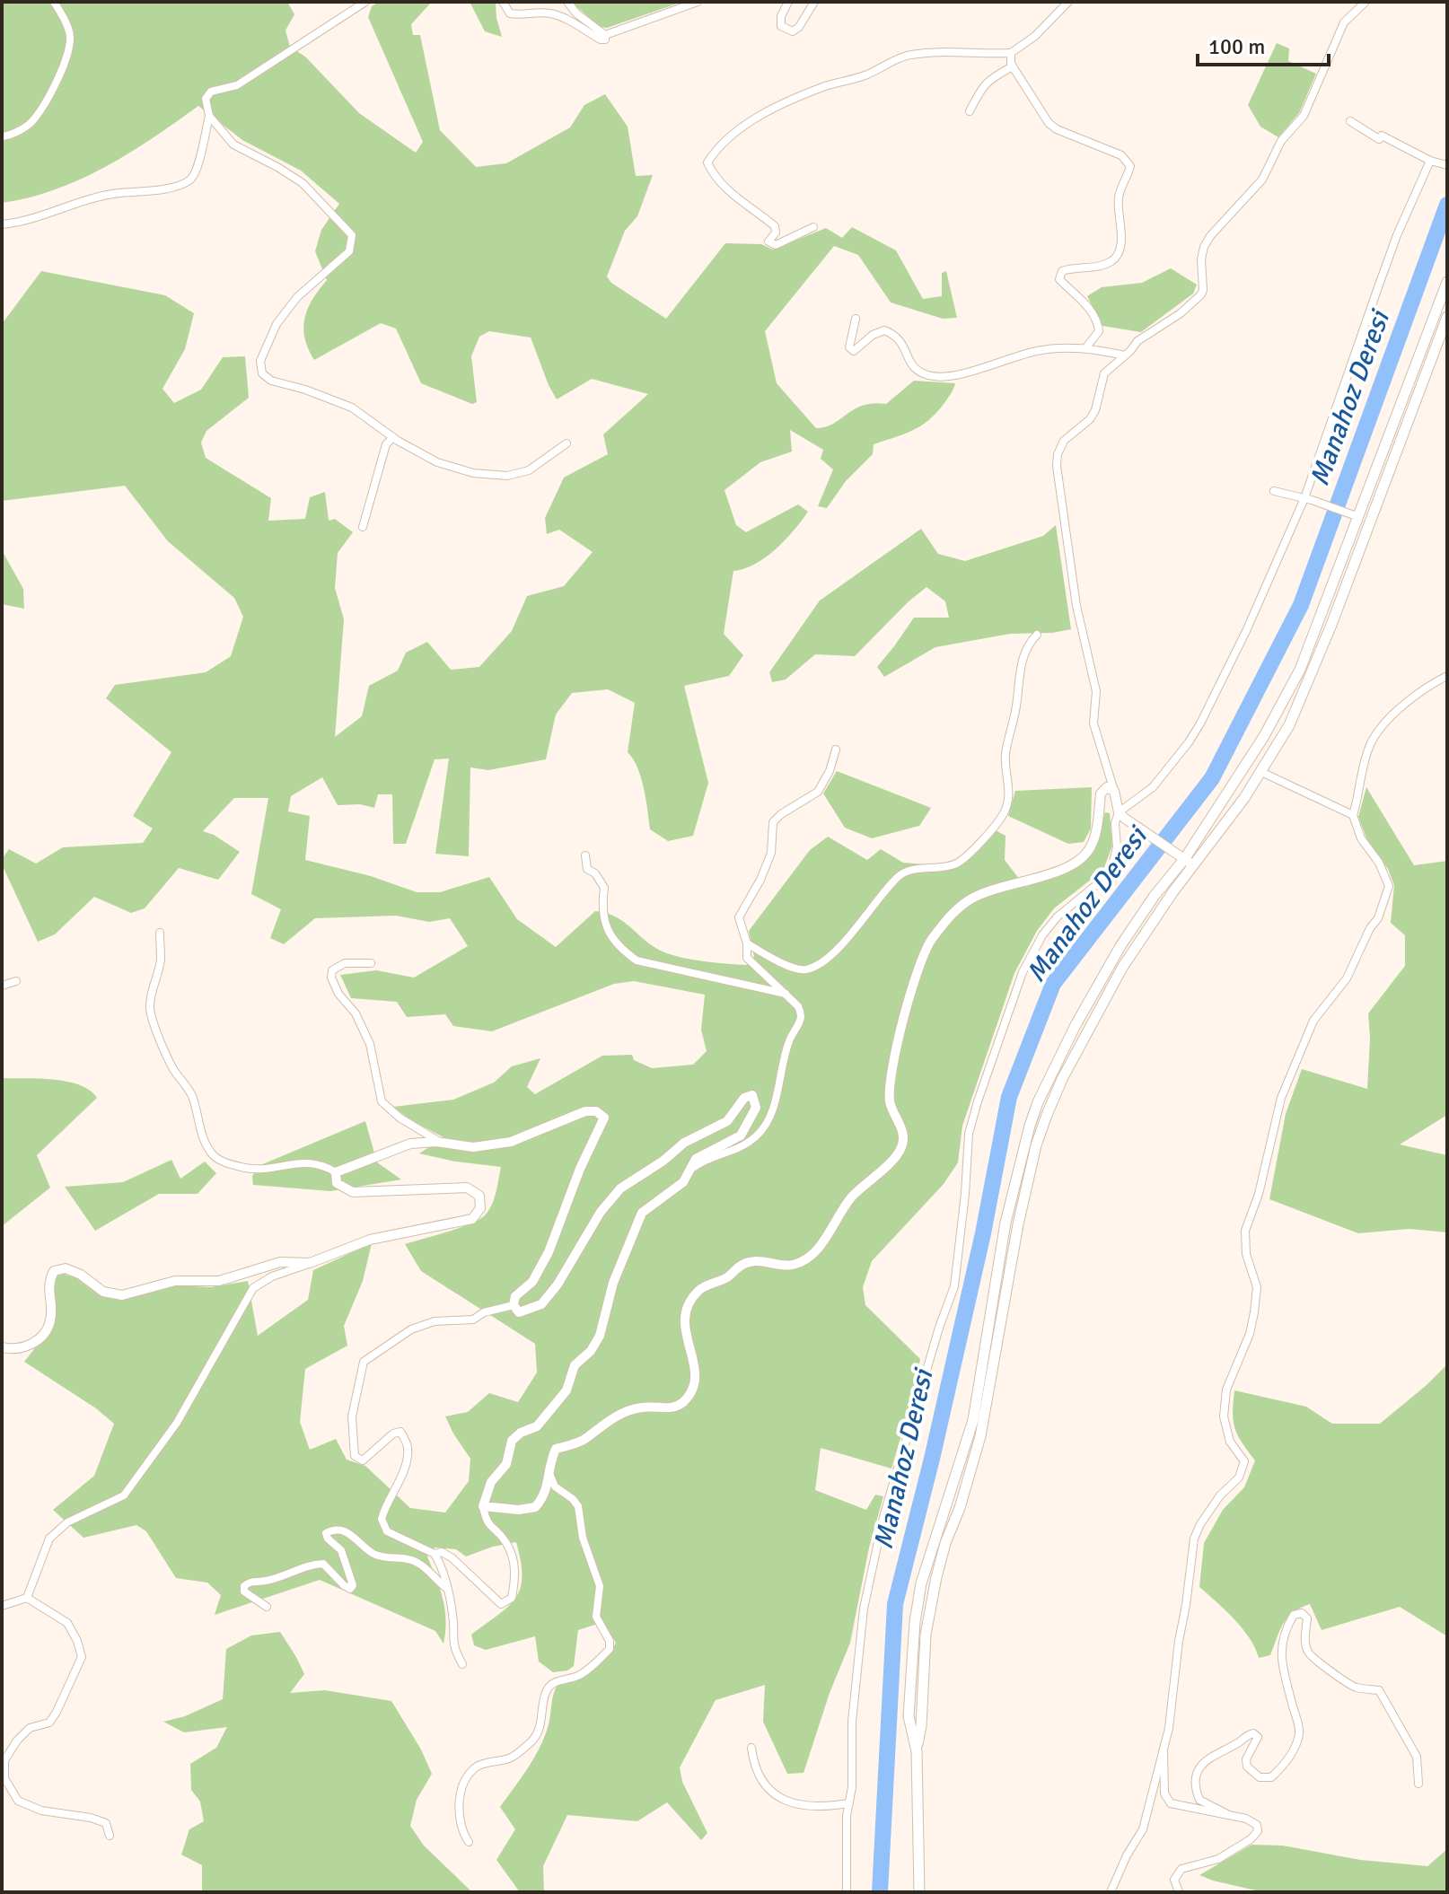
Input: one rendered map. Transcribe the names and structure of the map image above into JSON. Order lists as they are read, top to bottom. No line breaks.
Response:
{"water":["Manahoz Deresi"],"scale_bar":"100 m"}
